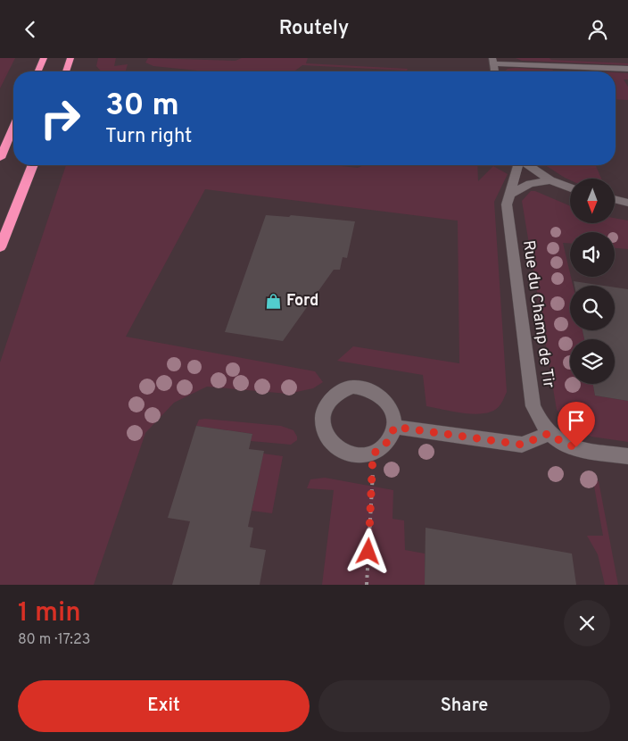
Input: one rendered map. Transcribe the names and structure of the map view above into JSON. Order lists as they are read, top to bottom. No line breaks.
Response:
{"streets":{"street":["Rue du Champ de Tir"]},"places":{"shop":["Ford"]},"north":"bottom","page":{"header":"Routely","turn":["30 m","Turn right"],"heading":["1 min","80 m · 17:23"],"buttons":["Exit","Share"]}}
